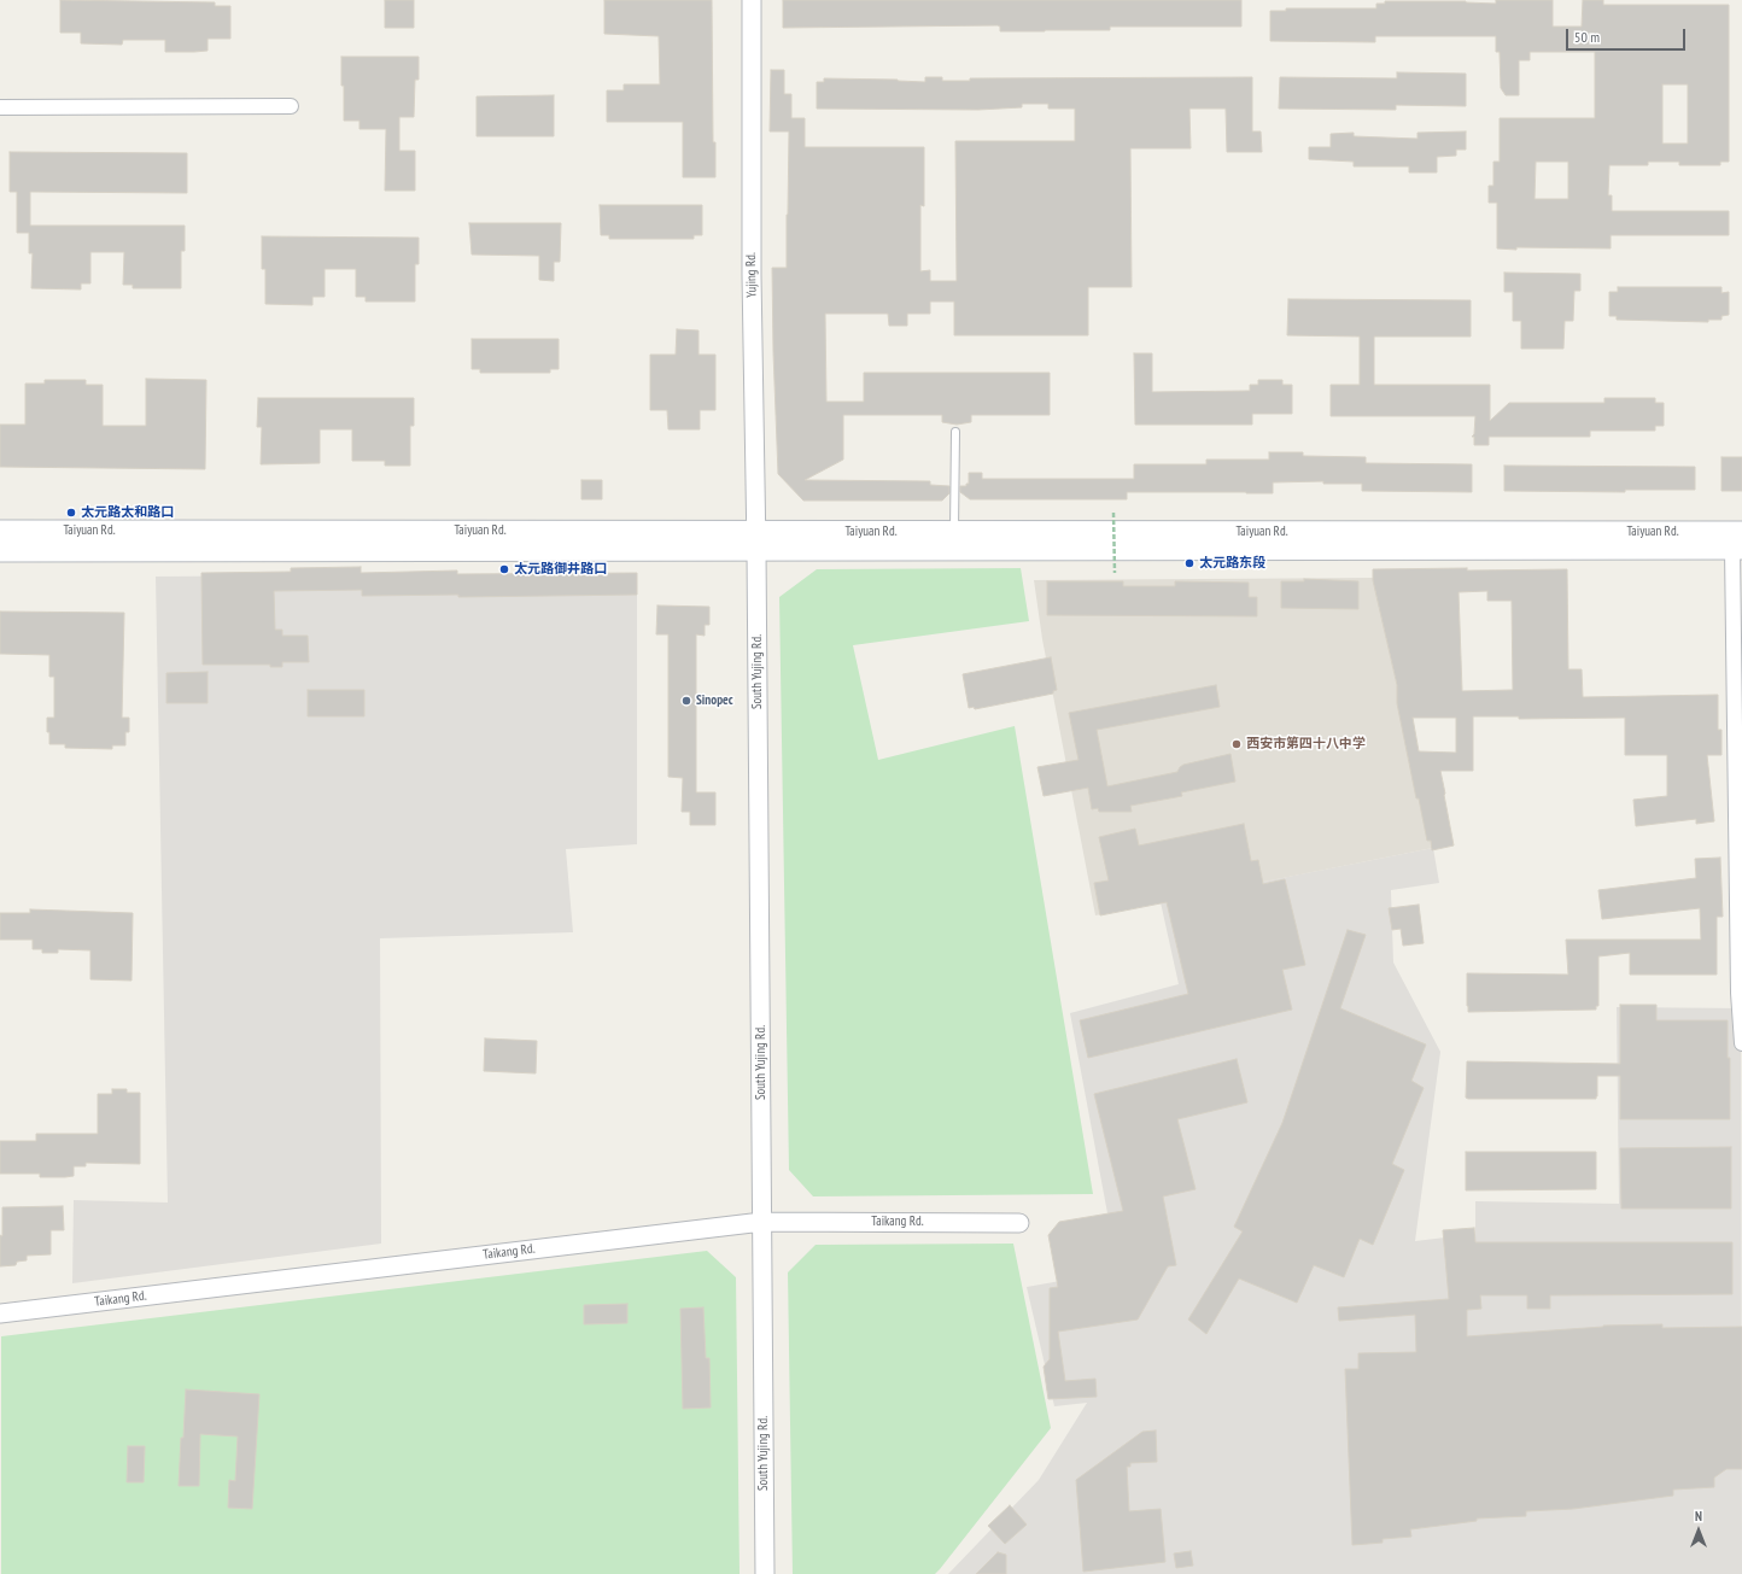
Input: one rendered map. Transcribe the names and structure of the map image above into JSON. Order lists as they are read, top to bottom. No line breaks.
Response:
{"streets":{"main road":["Taiyuan Rd."],"street":["Yujing Rd.","South Yujing Rd.","Taikang Rd."]},"crossings":[["Yujing Rd.","Taiyuan Rd."],["Yujing Rd.","South Yujing Rd."],["Taiyuan Rd.","South Yujing Rd."],["South Yujing Rd.","Taikang Rd."]],"places":["太元路太和路口","太元路东段","太元路御井路口","Sinopec","西安市第四十八中学"],"scale_bar":"50 m","north":"top"}
